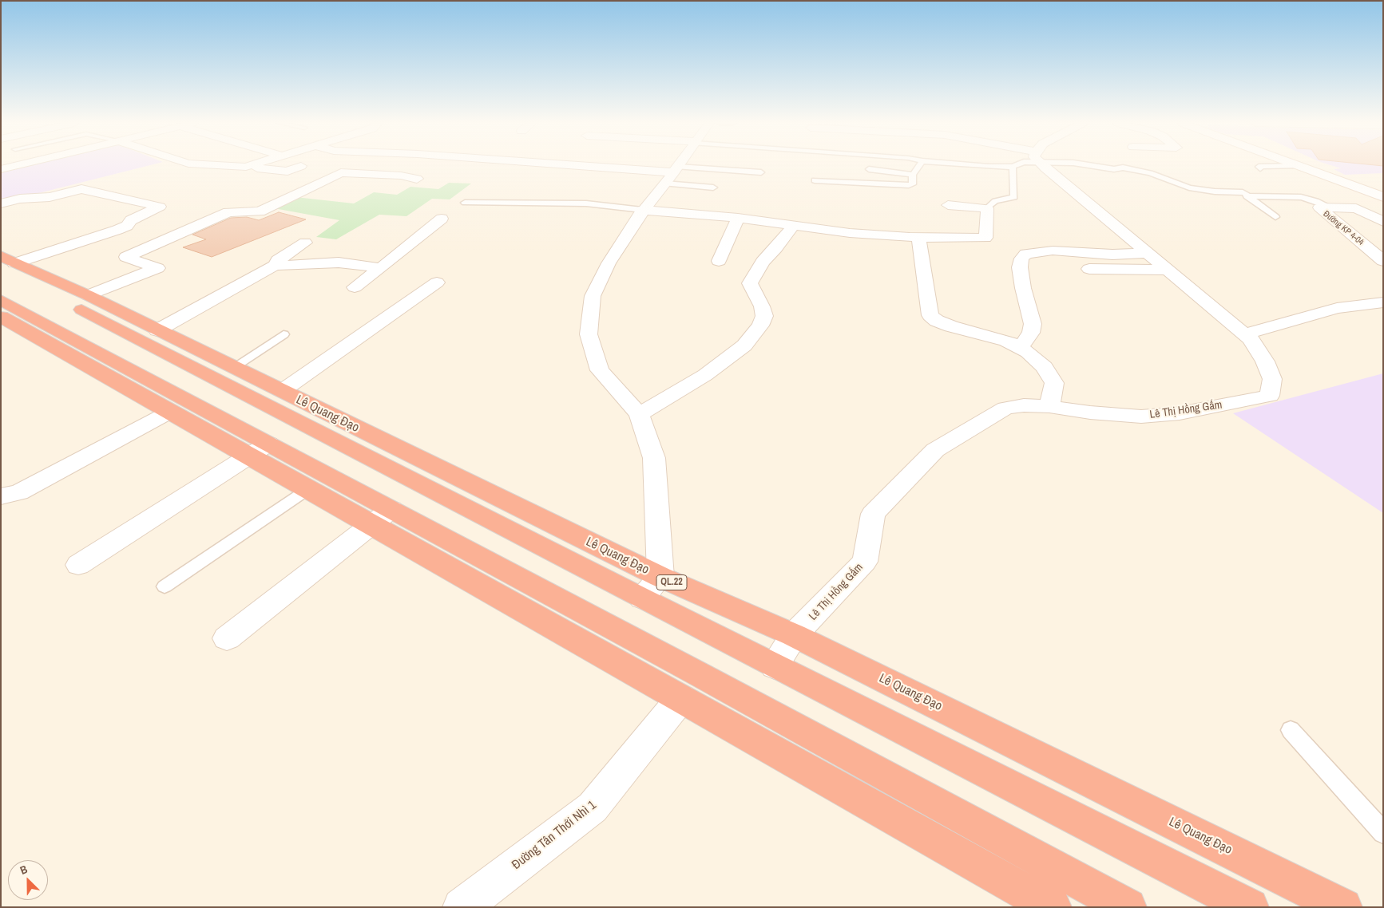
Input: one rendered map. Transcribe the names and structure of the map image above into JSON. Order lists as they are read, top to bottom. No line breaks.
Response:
{"streets":{"highway":["Lê Quang Đạo","QL.22"],"street":["Đường KP 4-04","Lê Thị Hồng Gấm","Đường Tân Thới Nhì 1"]},"crossings":[["Lê Thị Hồng Gấm","Lê Quang Đạo"]],"north":"top left"}
